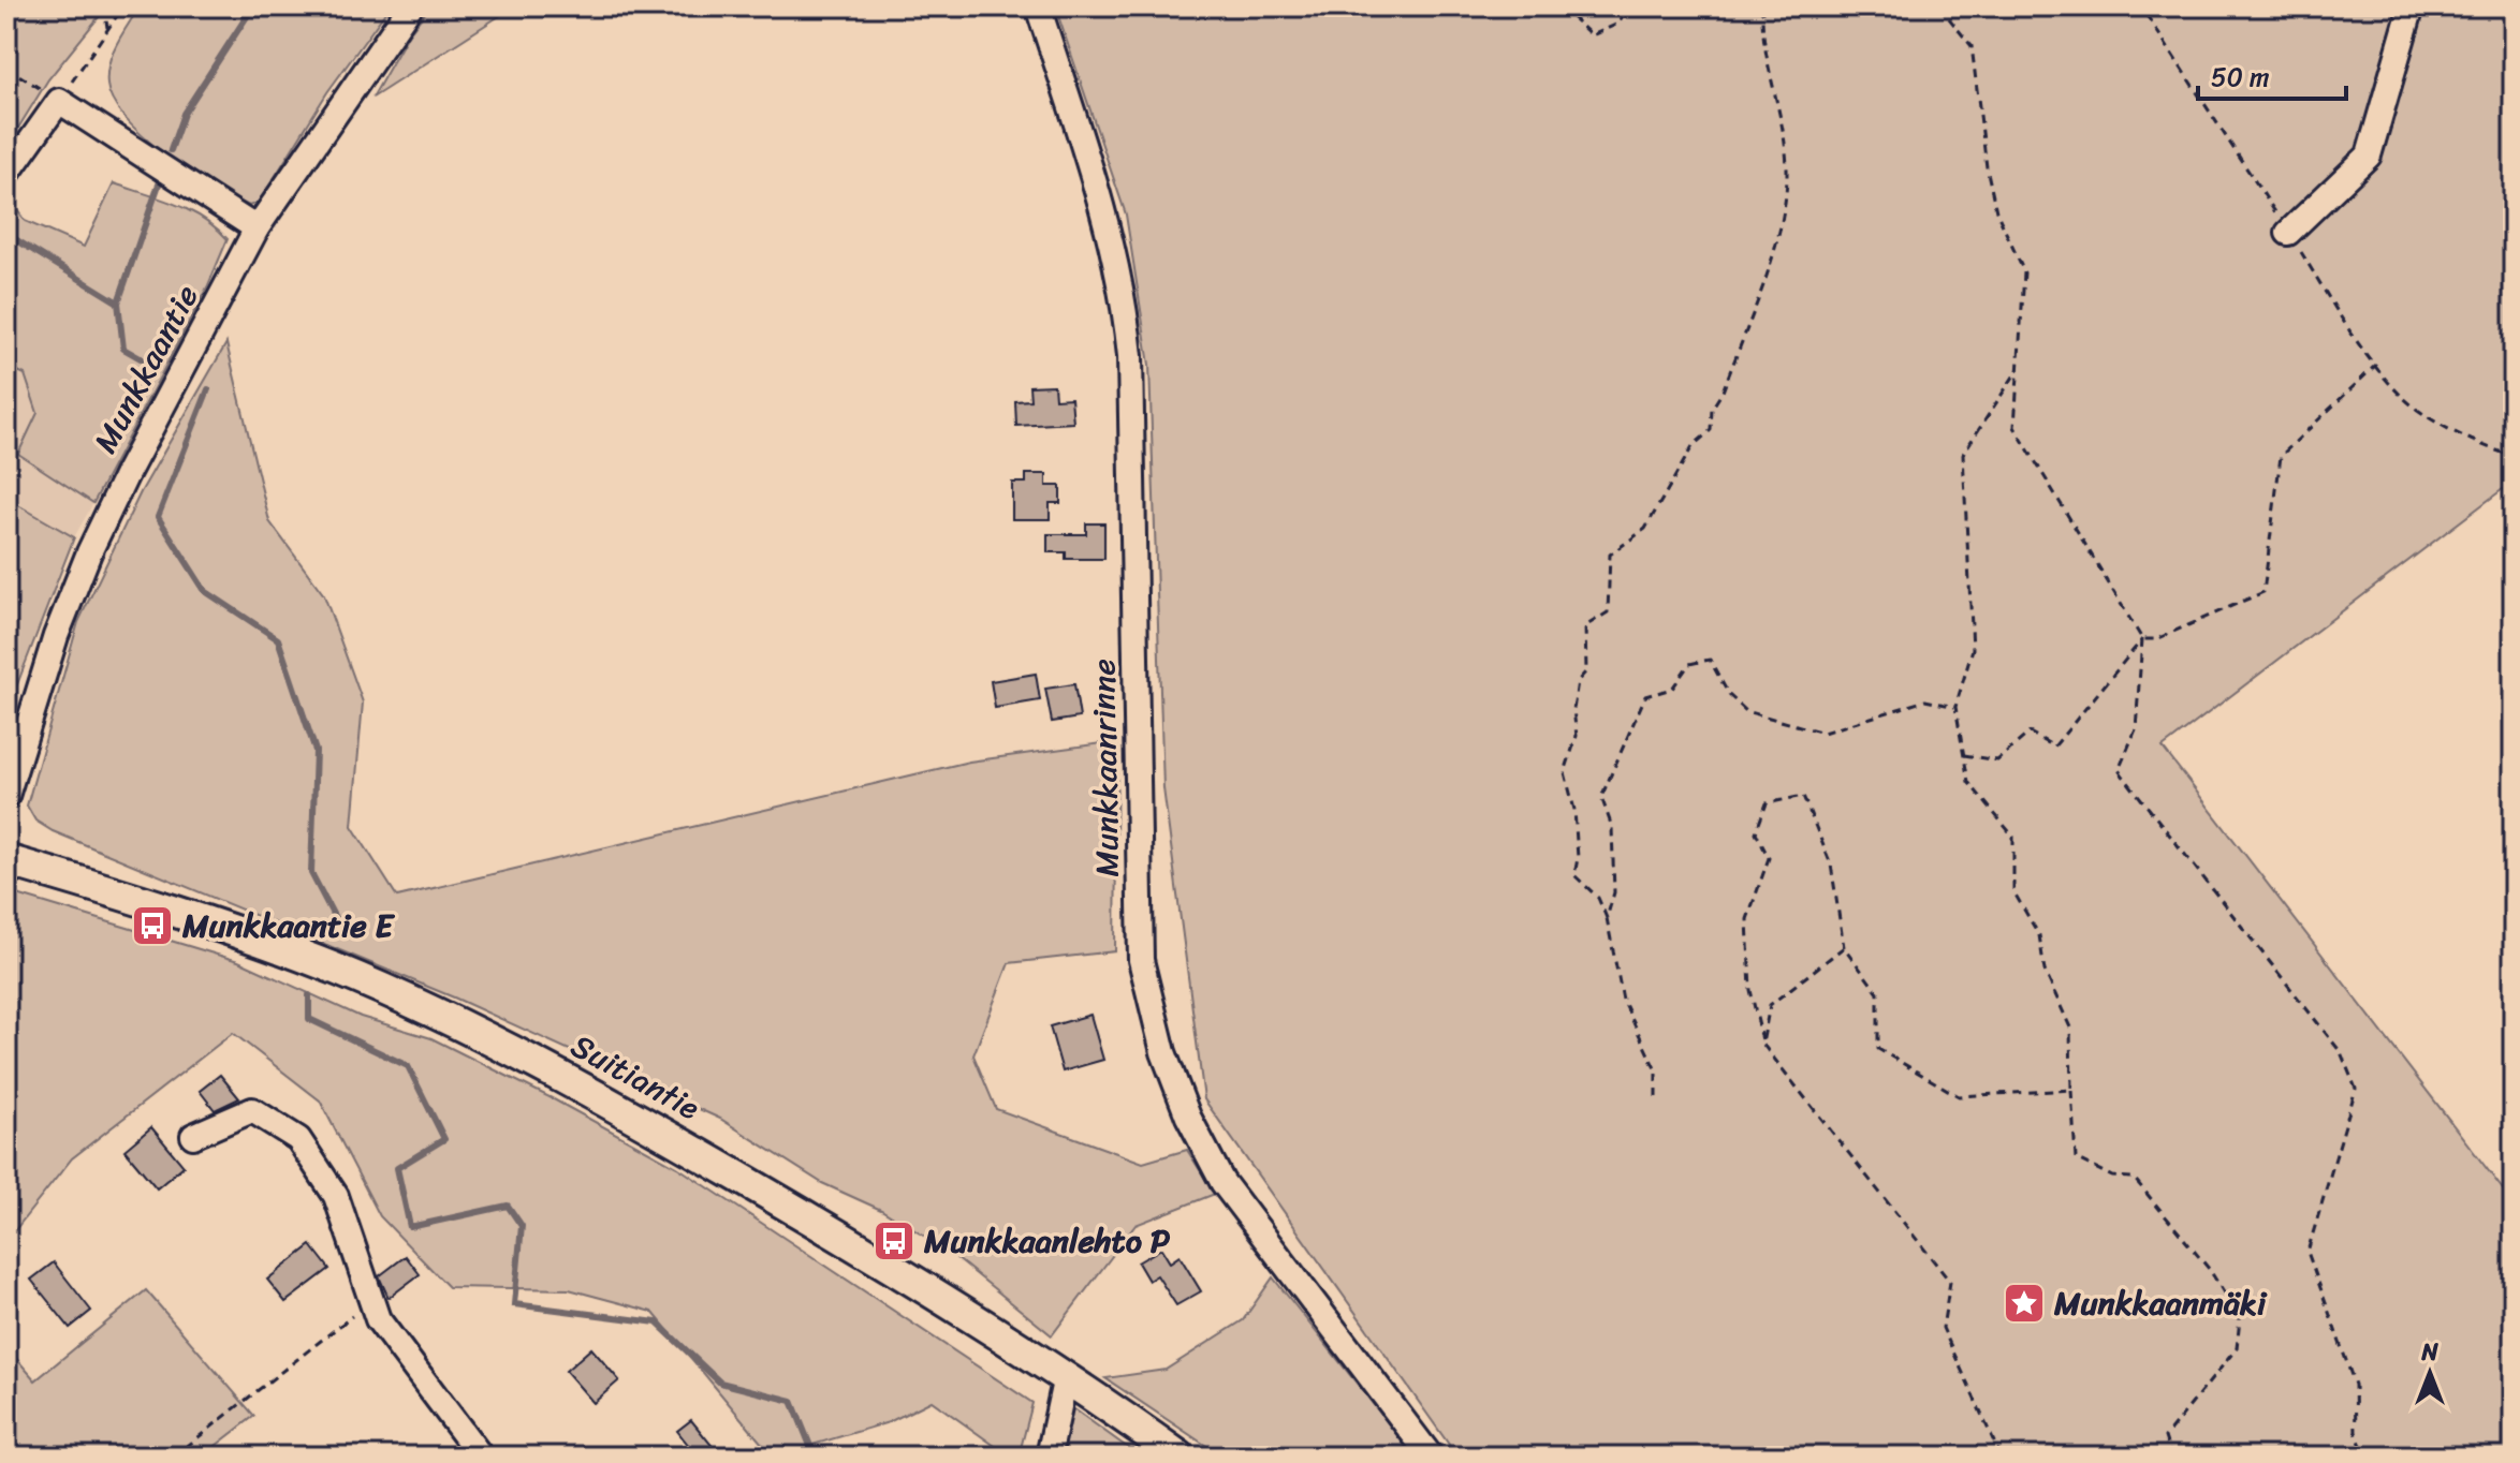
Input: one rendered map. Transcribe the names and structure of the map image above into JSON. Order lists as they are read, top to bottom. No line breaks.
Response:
{"streets":{"main road":["Suitiantie"],"street":["Munkkaantie","Munkkaanrinne"]},"places":{"bus stop":["Munkkaantie E","Munkkaanlehto P"],"place":["Munkkaanmäki"]},"scale_bar":"50 m","north":"top"}
